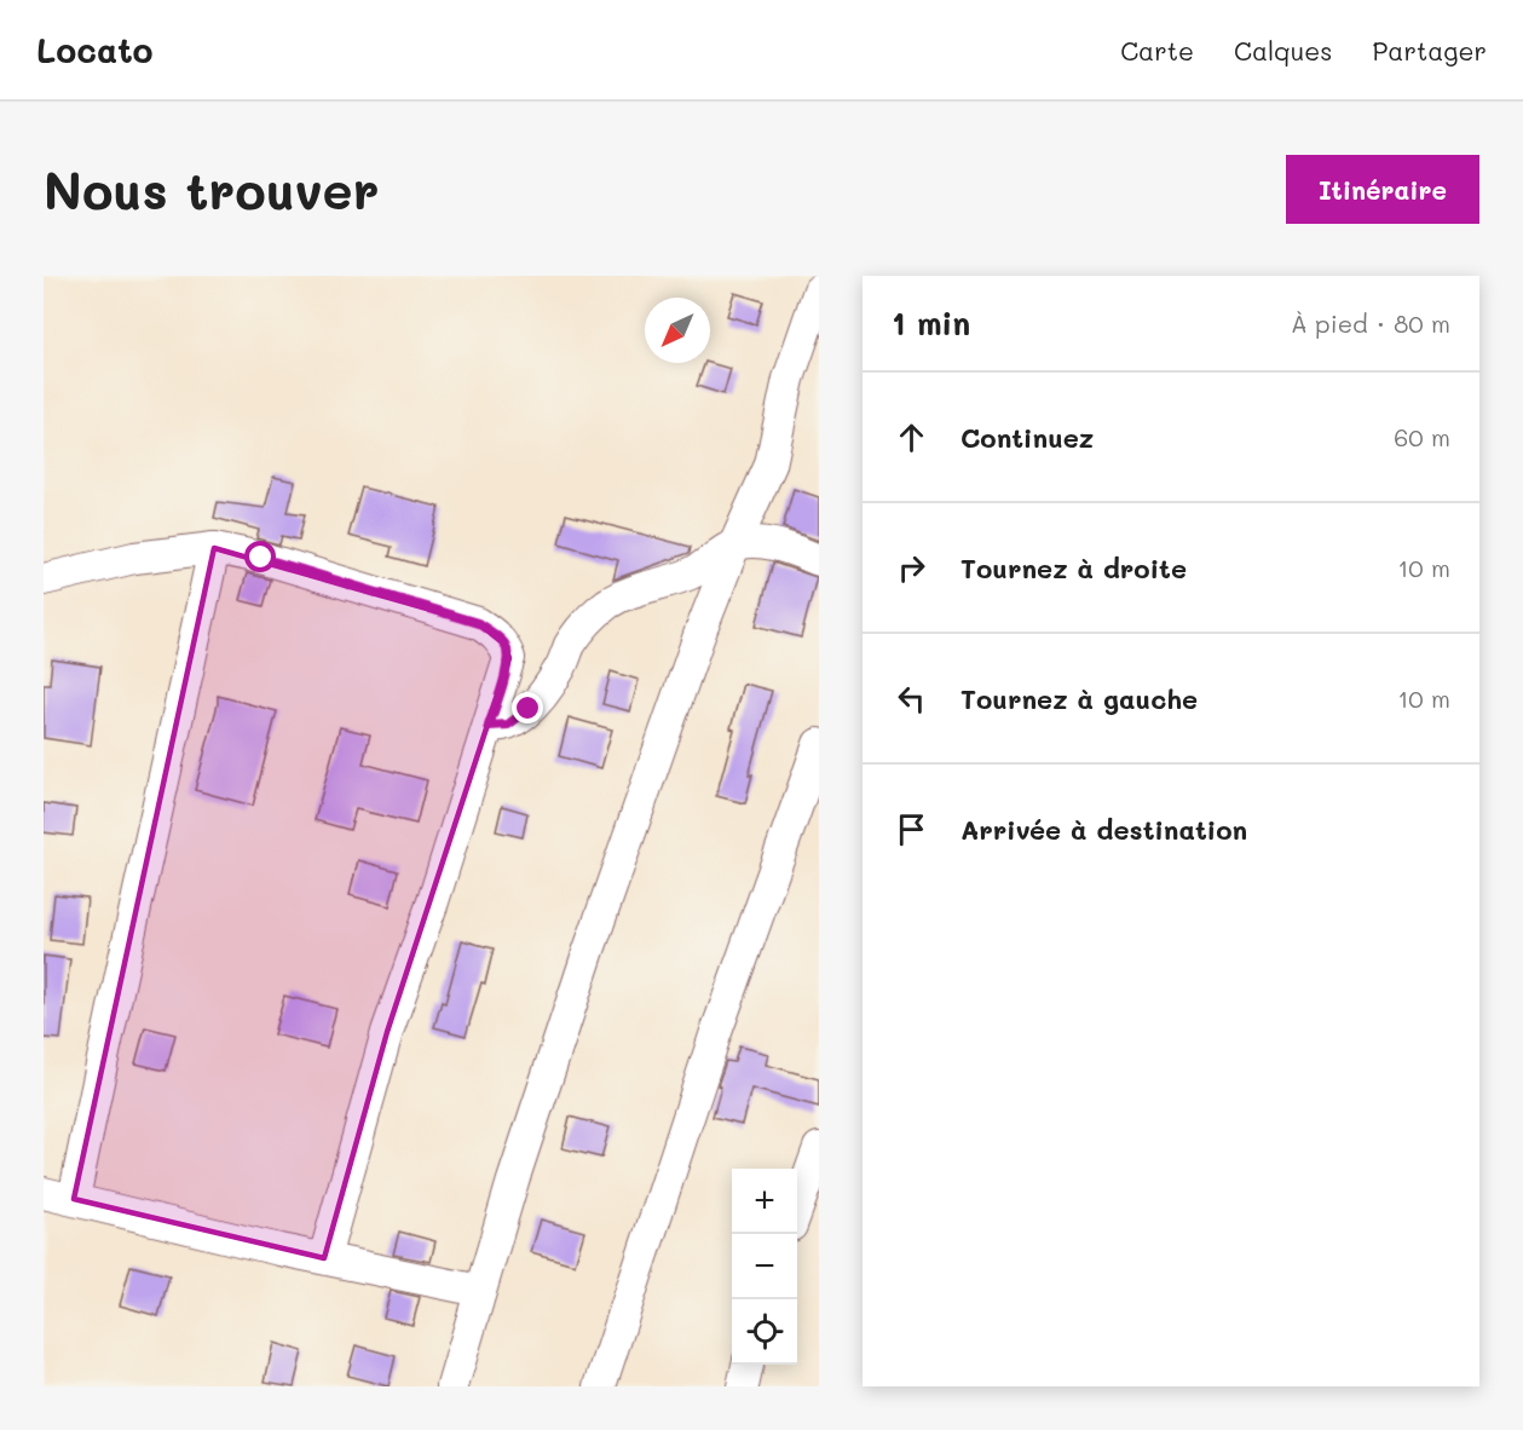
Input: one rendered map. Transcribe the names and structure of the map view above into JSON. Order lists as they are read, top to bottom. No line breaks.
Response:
{"north":"bottom left","page":{"header":"Locato","nav":["Carte","Calques","Partager"],"buttons":"Itinéraire","title":"Nous trouver","heading":["1 min","À pied · 80 m"],"list":[["Continuez","60 m"],["Tournez à droite","10 m"],["Tournez à gauche","10 m"],"Arrivée à destination"],"map_buttons":["+","−"]}}
